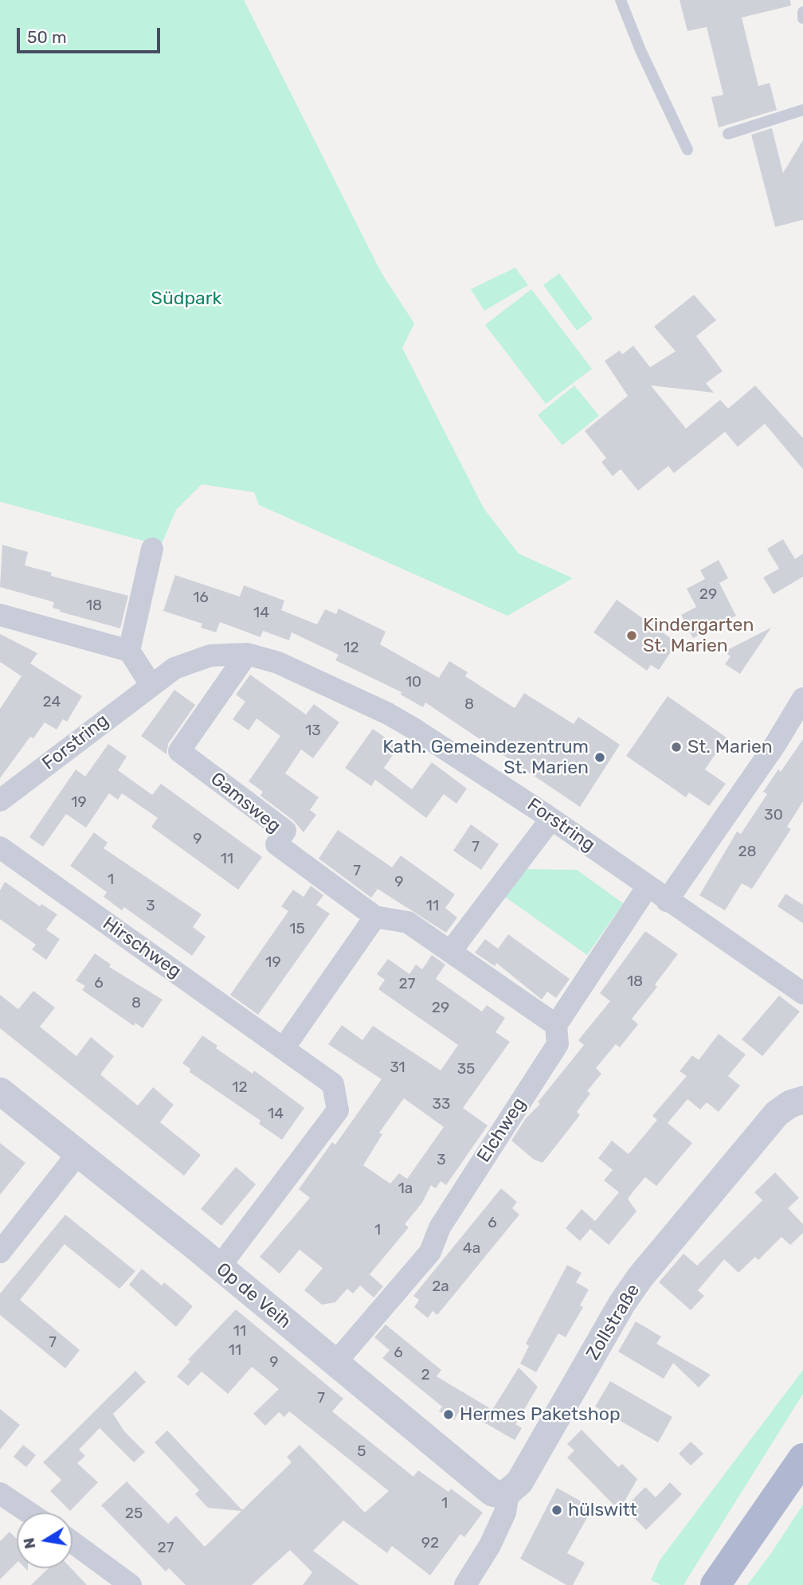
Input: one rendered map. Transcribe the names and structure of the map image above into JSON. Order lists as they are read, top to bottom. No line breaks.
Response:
{"streets":{"street":["Forstring","Gamsweg","Hirschweg","Elchweg","Op de Veih","Zollstraße"]},"crossings":[["Forstring","Gamsweg"],["Forstring","Elchweg"],["Gamsweg","Elchweg"],["Hirschweg","Op de Veih"],["Elchweg","Op de Veih"],["Op de Veih","Zollstraße"]],"parks":["Südpark"],"places":["Kindergarten St. Marien","St. Marien","Kath. Gemeindezentrum St. Marien","Hermes Paketshop","hülswitt"],"house_numbers":["29","16","18","14","12","10","24","8","13","19","30","9","7","28","11","7","1","9","3","11","15","19","18","6","27","8","29","31","35","12","33","14","3","1a","6","1","4a","2a","11","7","11","6","9","2","7","5","1","25","92","27"],"scale_bar":"50 m","north":"left"}
